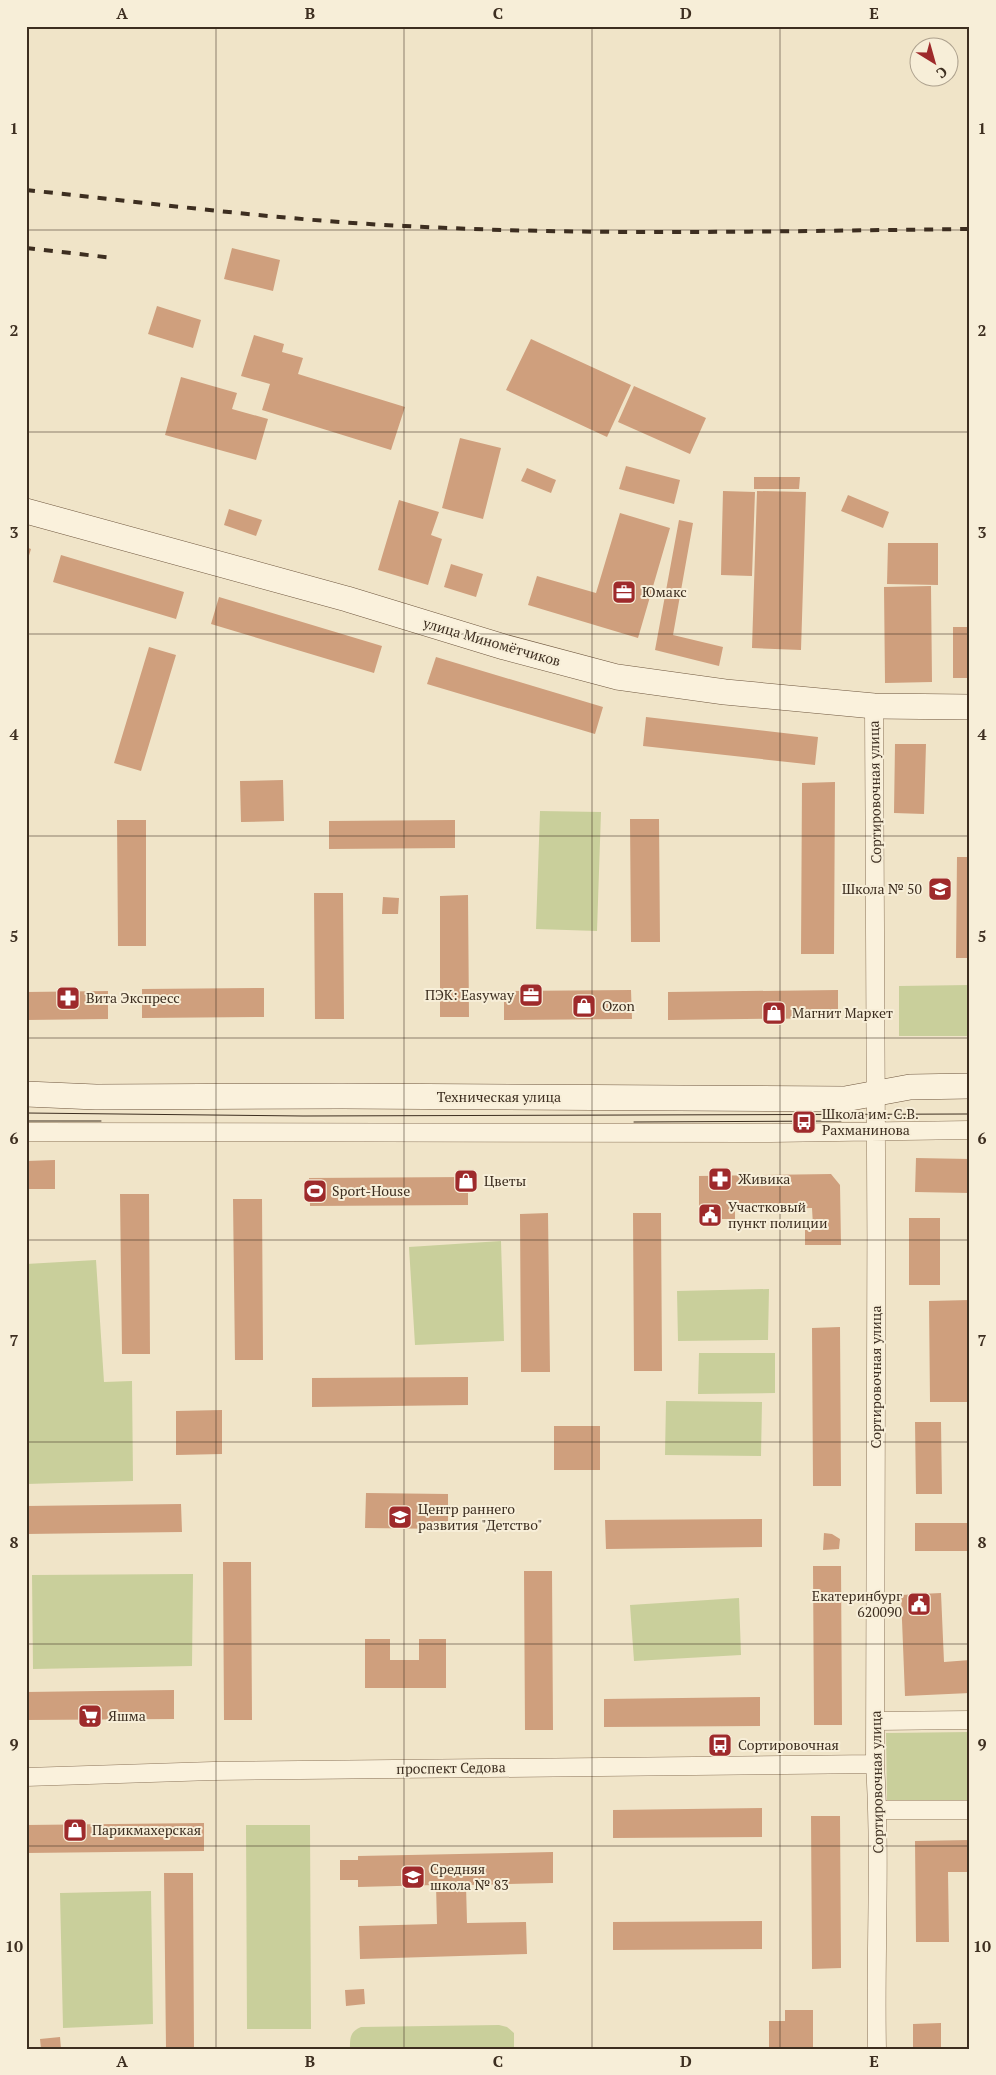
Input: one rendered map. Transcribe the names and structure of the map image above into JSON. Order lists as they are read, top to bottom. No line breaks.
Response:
{"streets":{"street":["улица Миномётчиков","Сортировочная улица","Техническая улица","проспект Седова"]},"crossings":[["улица Миномётчиков","Сортировочная улица"],["Сортировочная улица","Техническая улица"],["Сортировочная улица","проспект Седова"]],"places":{"office":["Юмакс","ПЭК: Easyway"],"school or university":["Школа № 50","Центр раннего развития \"Детство\"","Средняя школа № 83"],"pharmacy":["Вита Экспресс","Живика"],"shop":["Ozon","Магнит Маркет","Цветы","Парикмахерская"],"bus stop":["Школа им. С.В. Рахманинова","Сортировочная"],"sports":["Sport-House"],"public building":["Участковый пункт полиции","Екатеринбург 620090"],"supermarket":["Яшма"]},"north":"bottom right","grid":{"columns":["A","B","C","D","E"],"rows":["1","2","3","4","5","6","7","8","9","10"]}}
